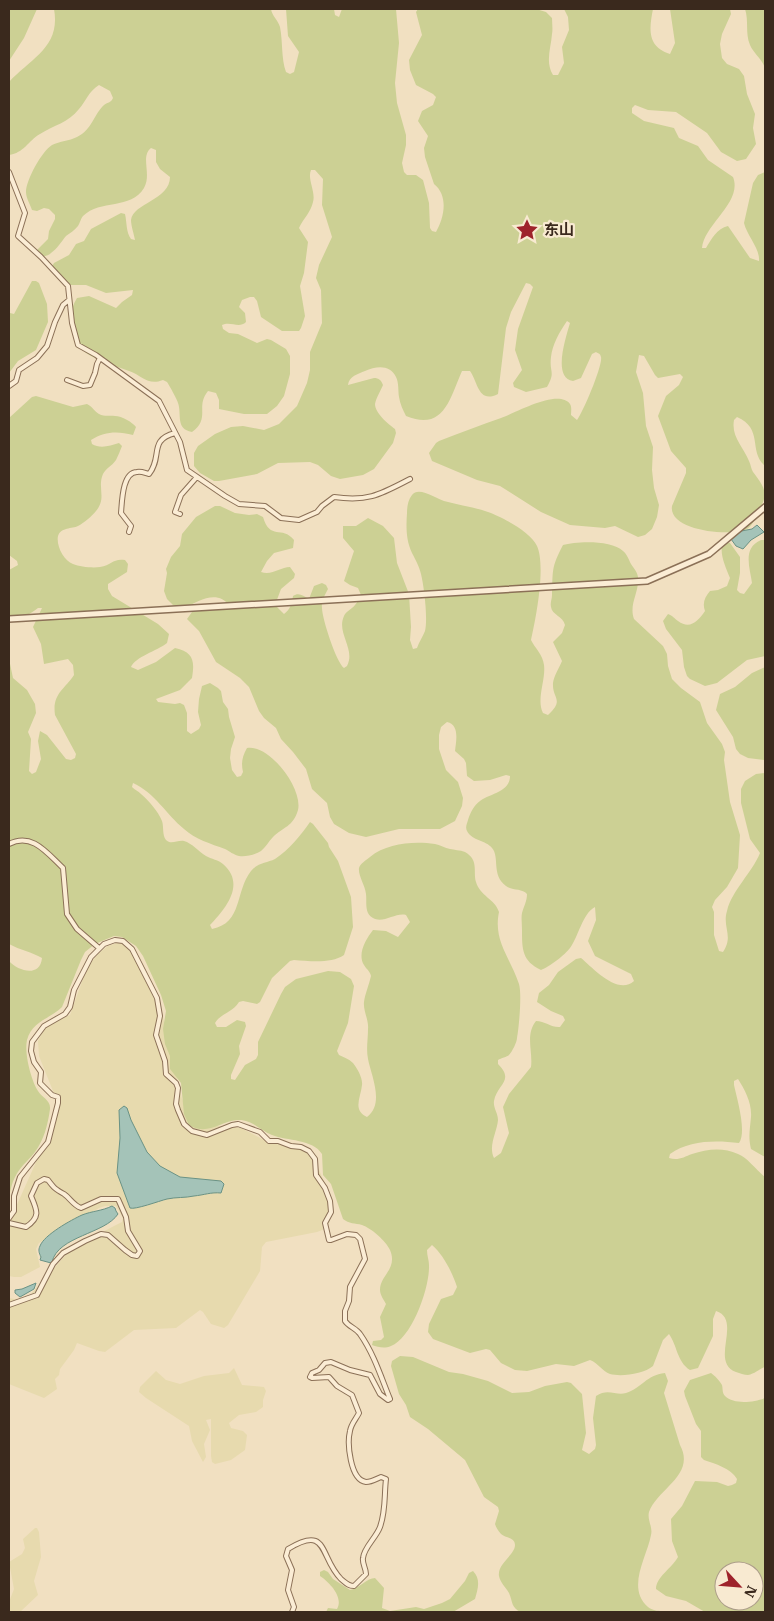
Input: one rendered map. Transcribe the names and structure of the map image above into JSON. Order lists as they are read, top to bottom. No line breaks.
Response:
{"places":{"place":["东山"]},"north":"bottom right"}
